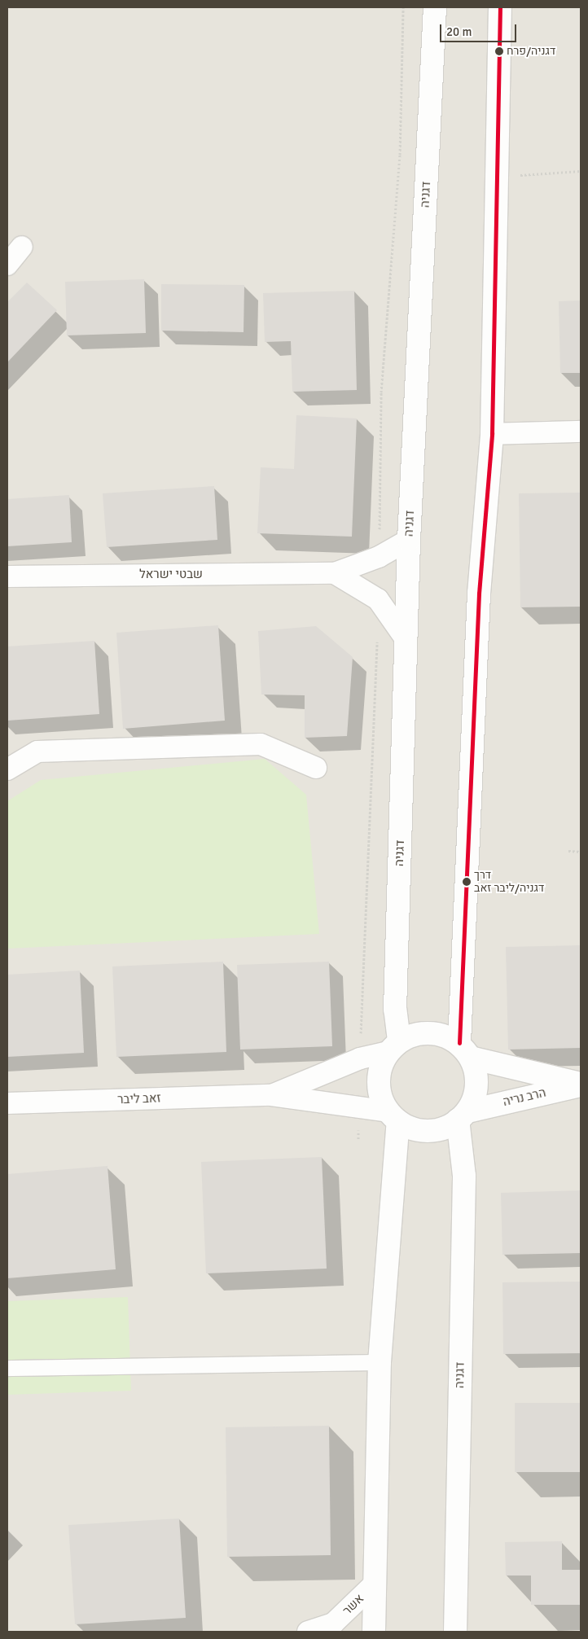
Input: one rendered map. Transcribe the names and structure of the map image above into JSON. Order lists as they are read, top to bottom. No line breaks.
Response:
{"streets":{"street":["דגניה","שבטי ישראל","הרב נריה","זאב ליבר","אשר"]},"crossings":[["דגניה","שבטי ישראל"],["דגניה","הרב נריה"],["דגניה","זאב ליבר"],["הרב נריה","זאב ליבר"]],"places":["דגניה/פרח","דרך דגניה/ליבר זאב"],"scale_bar":"20 m"}
